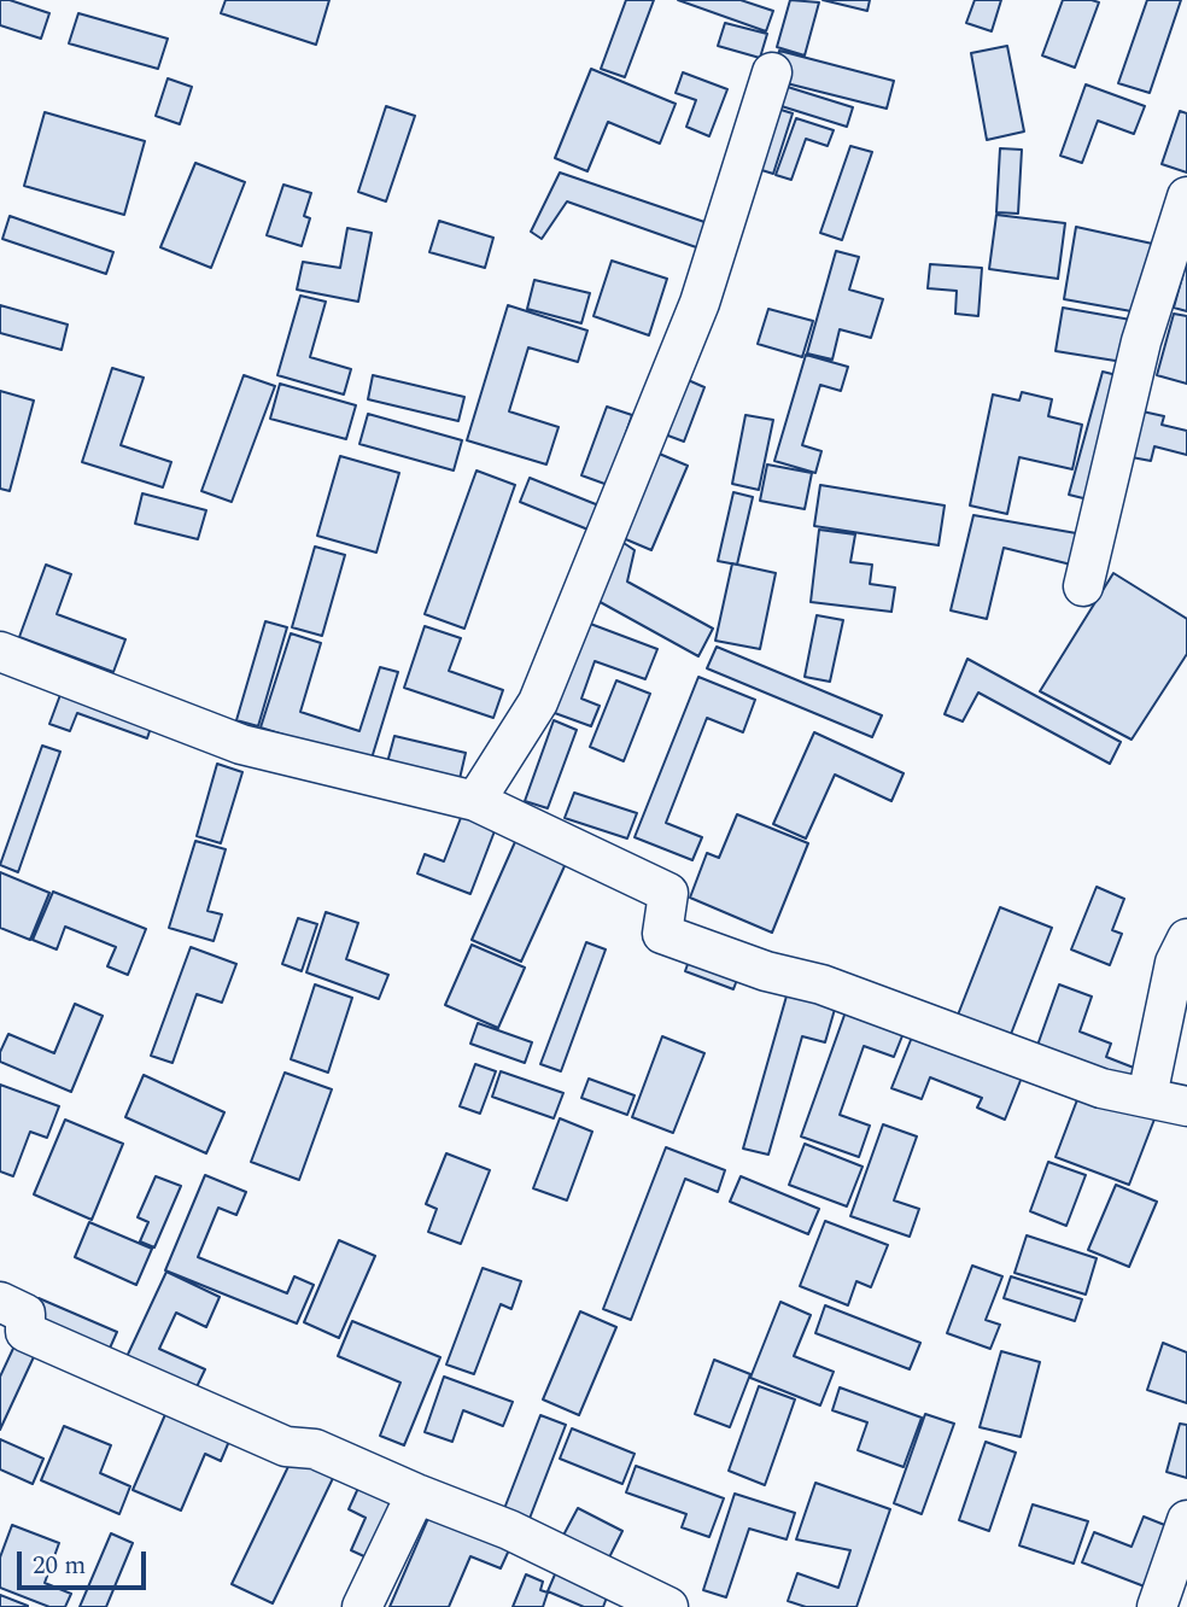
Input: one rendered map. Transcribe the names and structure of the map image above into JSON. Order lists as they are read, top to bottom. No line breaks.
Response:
{"scale_bar":"20 m"}
